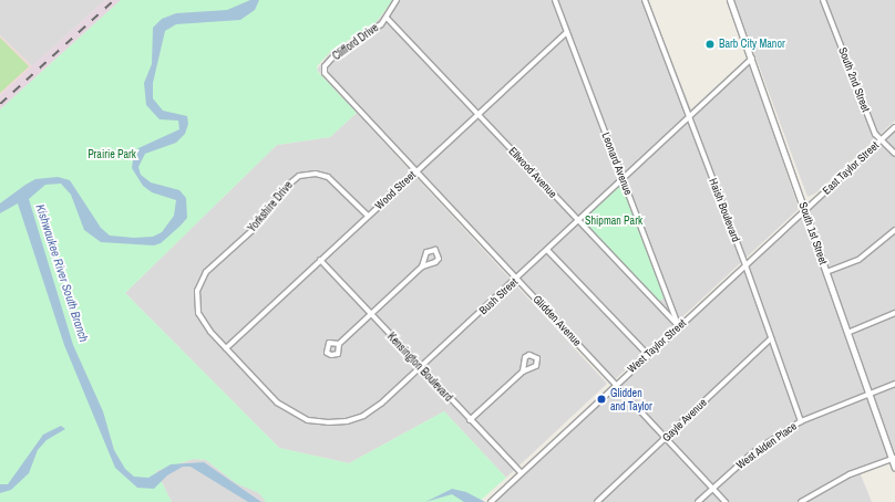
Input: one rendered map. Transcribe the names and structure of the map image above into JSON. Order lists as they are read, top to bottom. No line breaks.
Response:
{"streets":{"street":["Clifford Drive","South 2nd Street","Leonard Avenue","East Taylor Street","Ellwood Avenue","Wood Street","Yorkshire Drive","Haish Boulevard","South 1st Street","Bush Street","Glidden Avenue","West Taylor Street","Kensington Boulevard","Gayle Avenue","West Alden Place"]},"crossings":[["Clifford Drive","Ellwood Avenue"],["Clifford Drive","Glidden Avenue"],["South 2nd Street","East Taylor Street"],["Leonard Avenue","Ellwood Avenue"],["Leonard Avenue","Wood Street"],["Leonard Avenue","Bush Street"],["Leonard Avenue","West Taylor Street"],["East Taylor Street","South 1st Street"],["East Taylor Street","West Taylor Street"],["Ellwood Avenue","Wood Street"],["Ellwood Avenue","Bush Street"],["Ellwood Avenue","West Taylor Street"],["Wood Street","Yorkshire Drive"],["Wood Street","Bush Street"],["Wood Street","Glidden Avenue"],["Wood Street","Kensington Boulevard"],["Yorkshire Drive","Bush Street"],["Haish Boulevard","Bush Street"],["Haish Boulevard","West Taylor Street"],["Haish Boulevard","Gayle Avenue"],["Haish Boulevard","West Alden Place"],["South 1st Street","Bush Street"],["South 1st Street","West Taylor Street"],["South 1st Street","West Alden Place"],["Bush Street","Glidden Avenue"],["Bush Street","Kensington Boulevard"],["Glidden Avenue","West Taylor Street"],["Glidden Avenue","Gayle Avenue"],["Glidden Avenue","West Alden Place"],["West Taylor Street","Kensington Boulevard"]],"water":["Kishwaukee River South Branch"],"parks":["Prairie Park","Shipman Park"],"places":["Barb City Manor","Glidden and Taylor"]}
